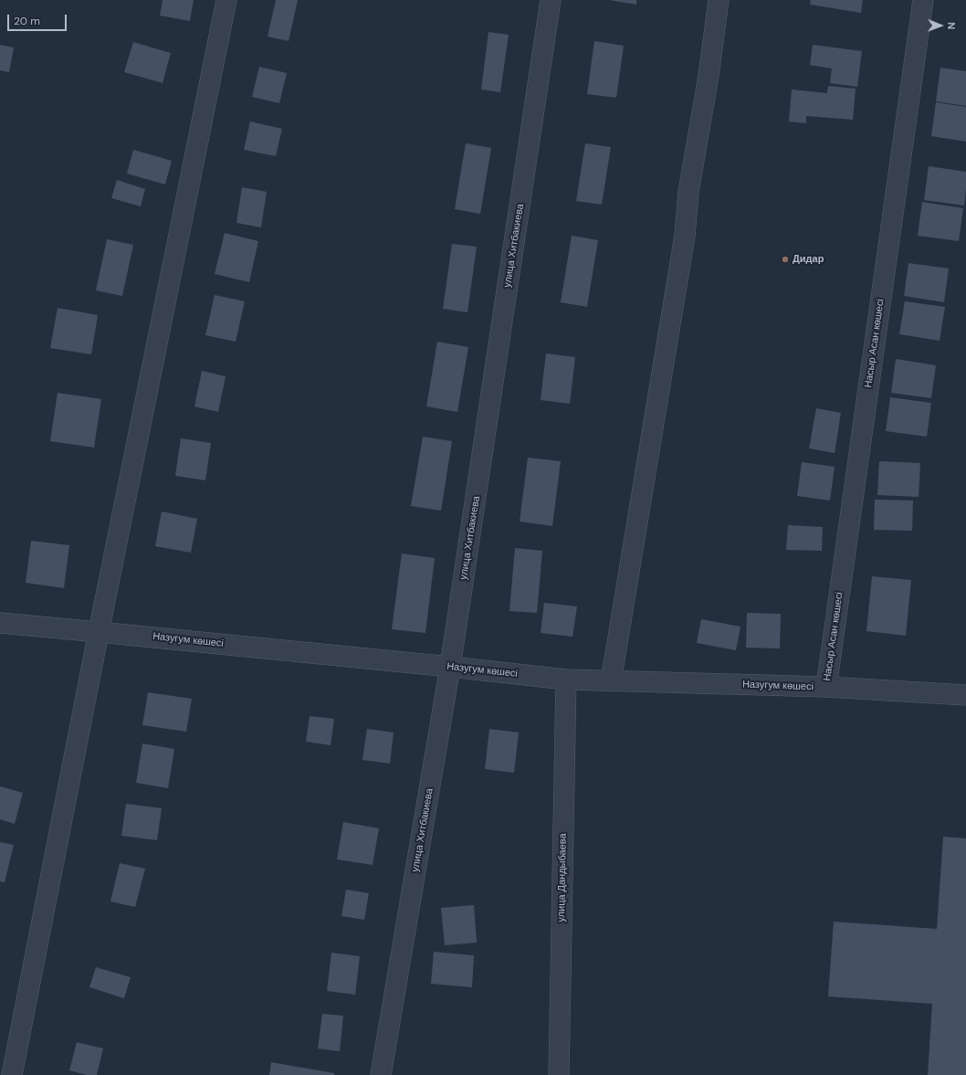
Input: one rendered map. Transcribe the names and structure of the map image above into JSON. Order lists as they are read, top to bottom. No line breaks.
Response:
{"streets":{"street":["улица Хитбакиева","Насыр Асан көшесі","Назугум көшесі","улица Дандыбаева"]},"crossings":[["улица Хитбакиева","Назугум көшесі"],["Насыр Асан көшесі","Назугум көшесі"],["Назугум көшесі","улица Дандыбаева"]],"places":["Дидар"],"scale_bar":"20 m","north":"right"}
